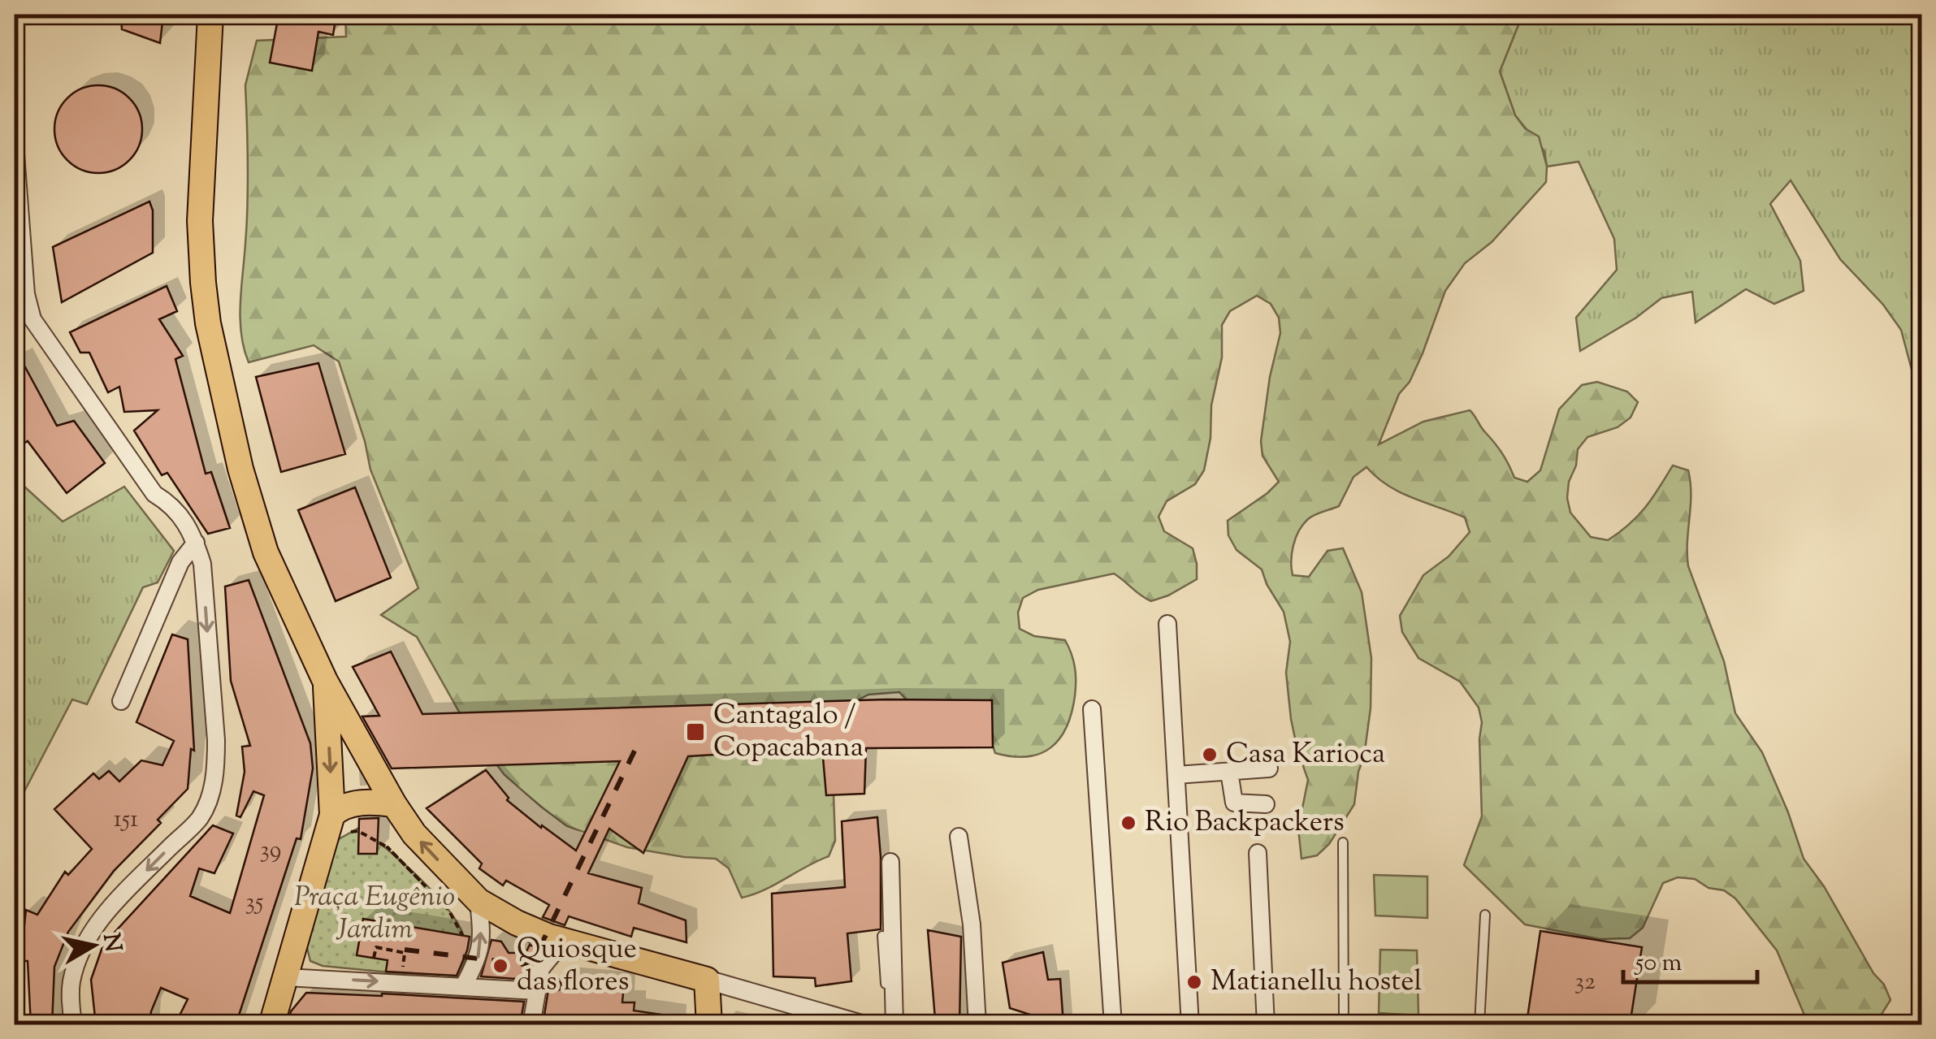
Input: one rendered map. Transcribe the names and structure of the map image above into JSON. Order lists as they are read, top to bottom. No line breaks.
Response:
{"parks":["Praça Eugênio Jardim"],"places":{"transit":["Cantagalo / Copacabana"],"other":["Casa Karioca","Rio Backpackers","Quiosque das flores","Matianellu hostel"]},"house_numbers":["151","39","35","32"],"scale_bar":"50 m","north":"right"}
